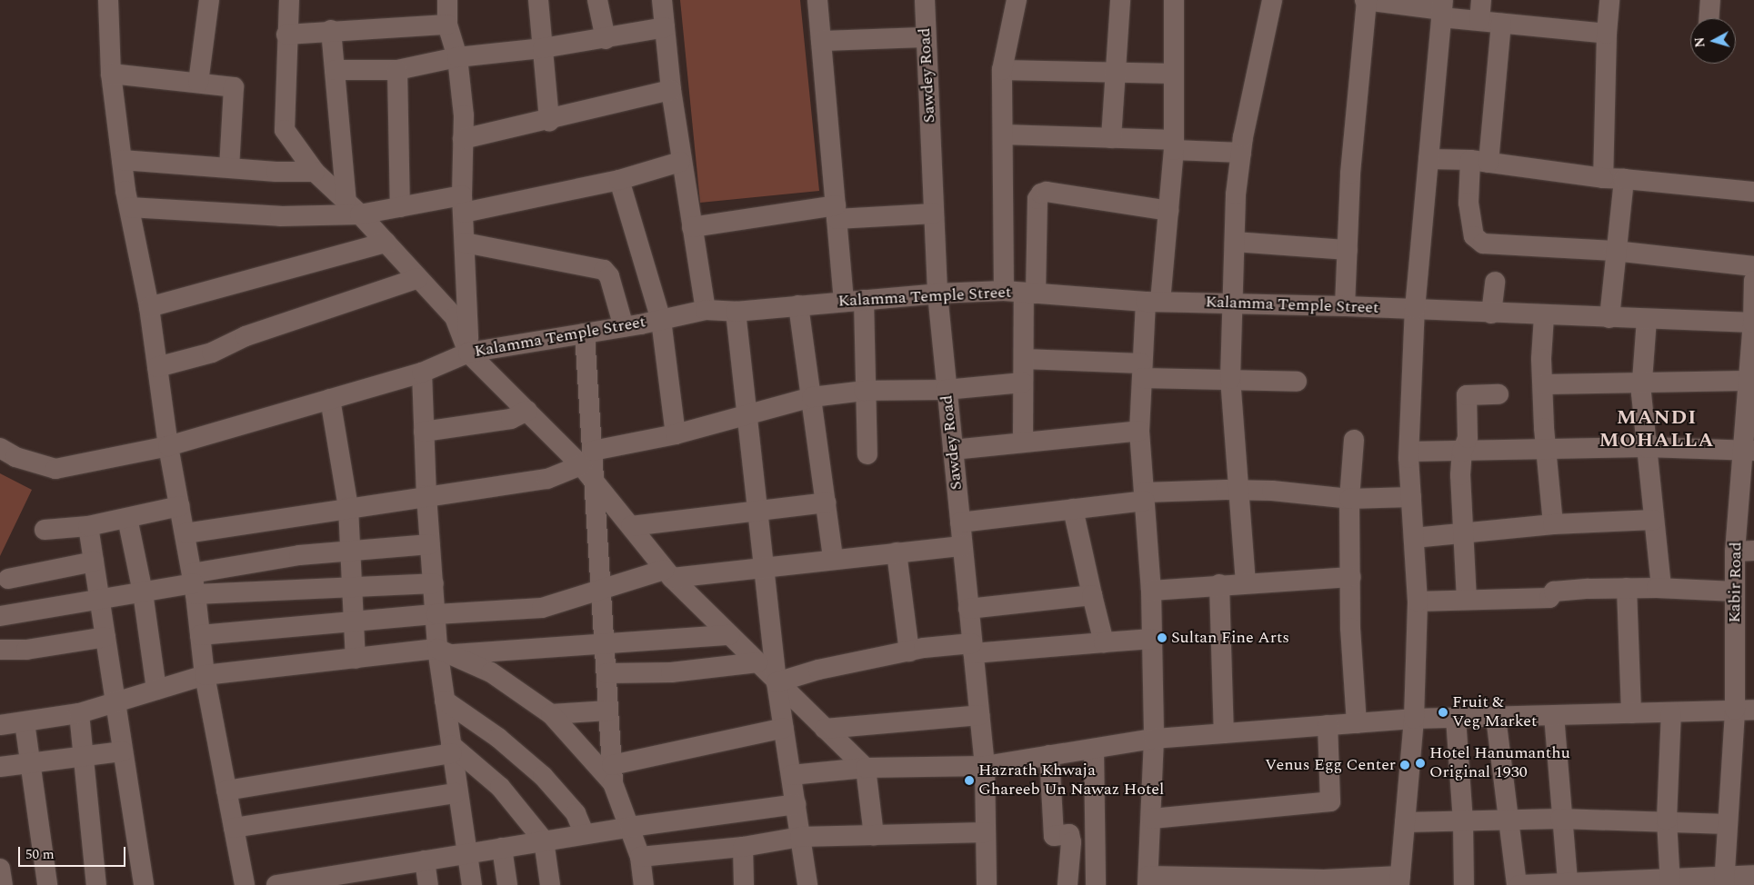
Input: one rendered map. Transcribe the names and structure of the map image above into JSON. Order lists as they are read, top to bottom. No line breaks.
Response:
{"streets":{"street":["Sawdey Road","Kalamma Temple Street","Kabir Road"]},"crossings":[["Sawdey Road","Kalamma Temple Street"],["Kalamma Temple Street","Kabir Road"]],"districts":["MANDI MOHALLA"],"places":["Sultan Fine Arts","Fruit & Veg Market","Hotel Hanumanthu Original 1930","Venus Egg Center","Hazrath Khwaja Ghareeb Un Nawaz Hotel"],"scale_bar":"50 m","north":"left"}
